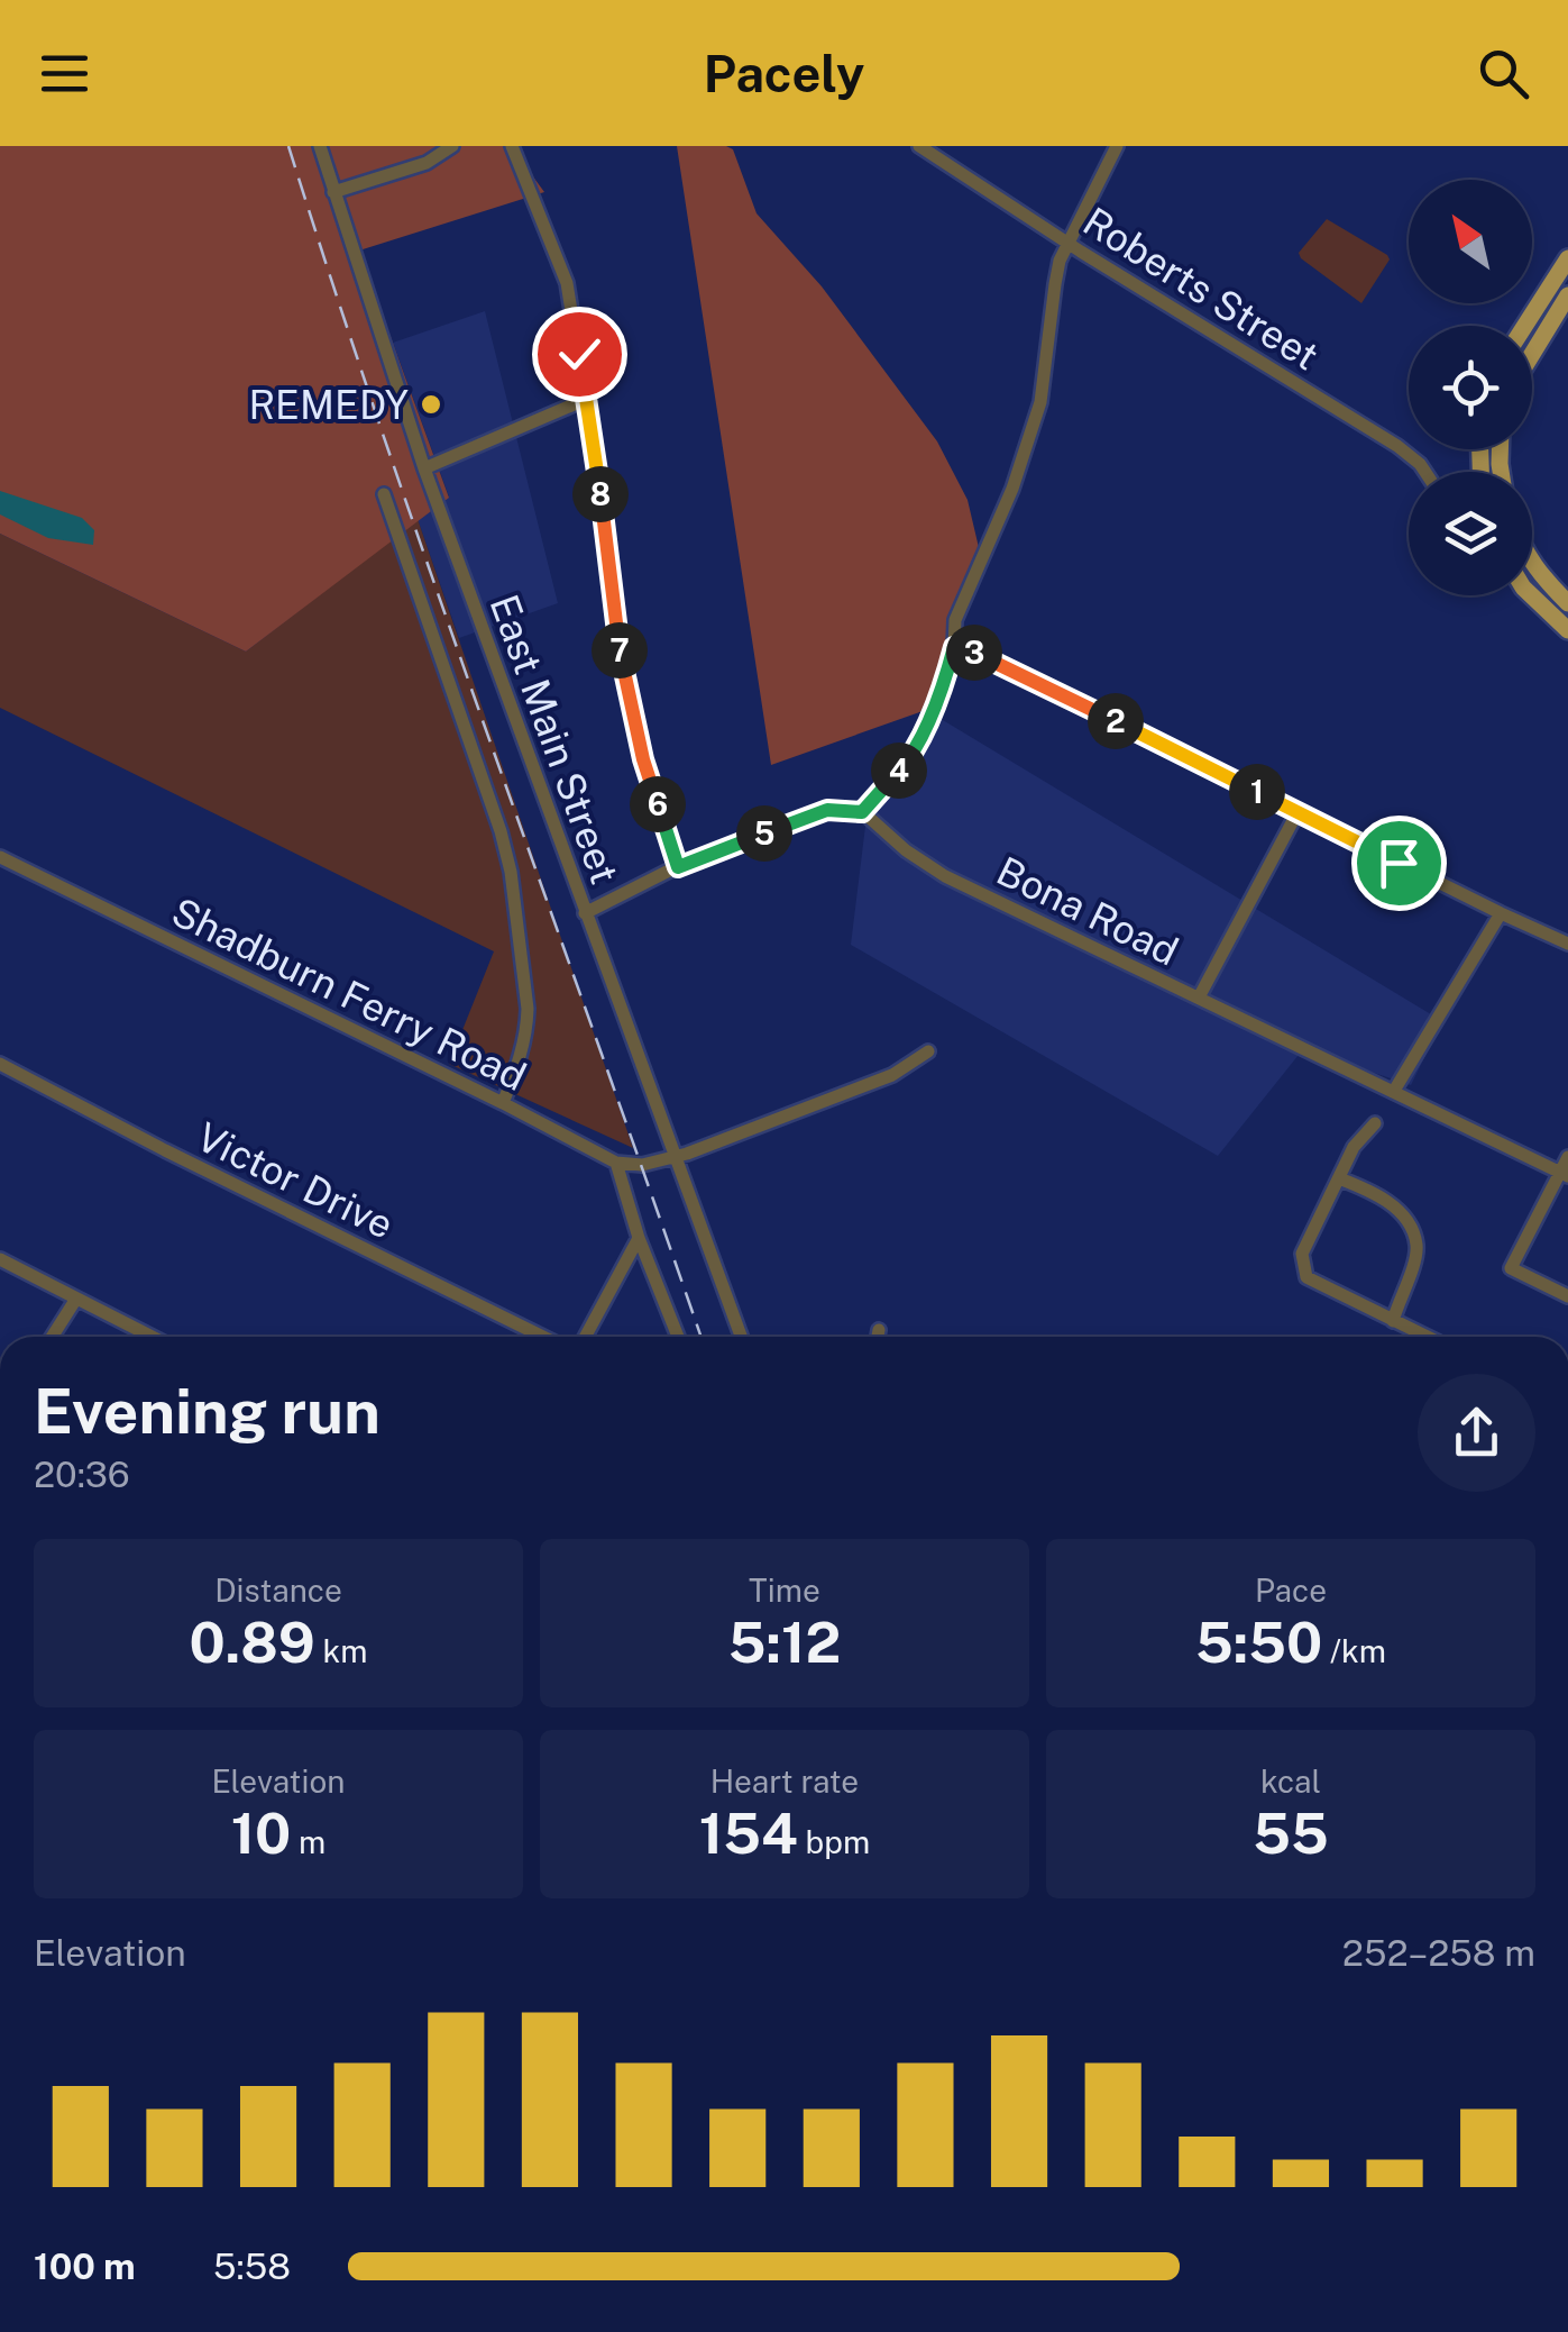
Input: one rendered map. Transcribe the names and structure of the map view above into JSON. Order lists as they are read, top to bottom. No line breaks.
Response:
{"streets":{"street":["Roberts Street","East Main Street","Bona Road","Shadburn Ferry Road","Victor Drive"]},"places":["REMEDY"],"north":"top left","page":{"header":"Pacely","pins":["8","7","3","2","4","1","6","5"],"heading":["Evening run","20:36"],"stats":[["Distance","0.89 km"],["Time","5:12"],["Pace","5:50 /km"],["Elevation","10 m"],["Heart rate","154 bpm"],["kcal","55"]],"chart":["Elevation","252–258 m"],"list":[{"name":"100 m","note":"5:58"}]}}
